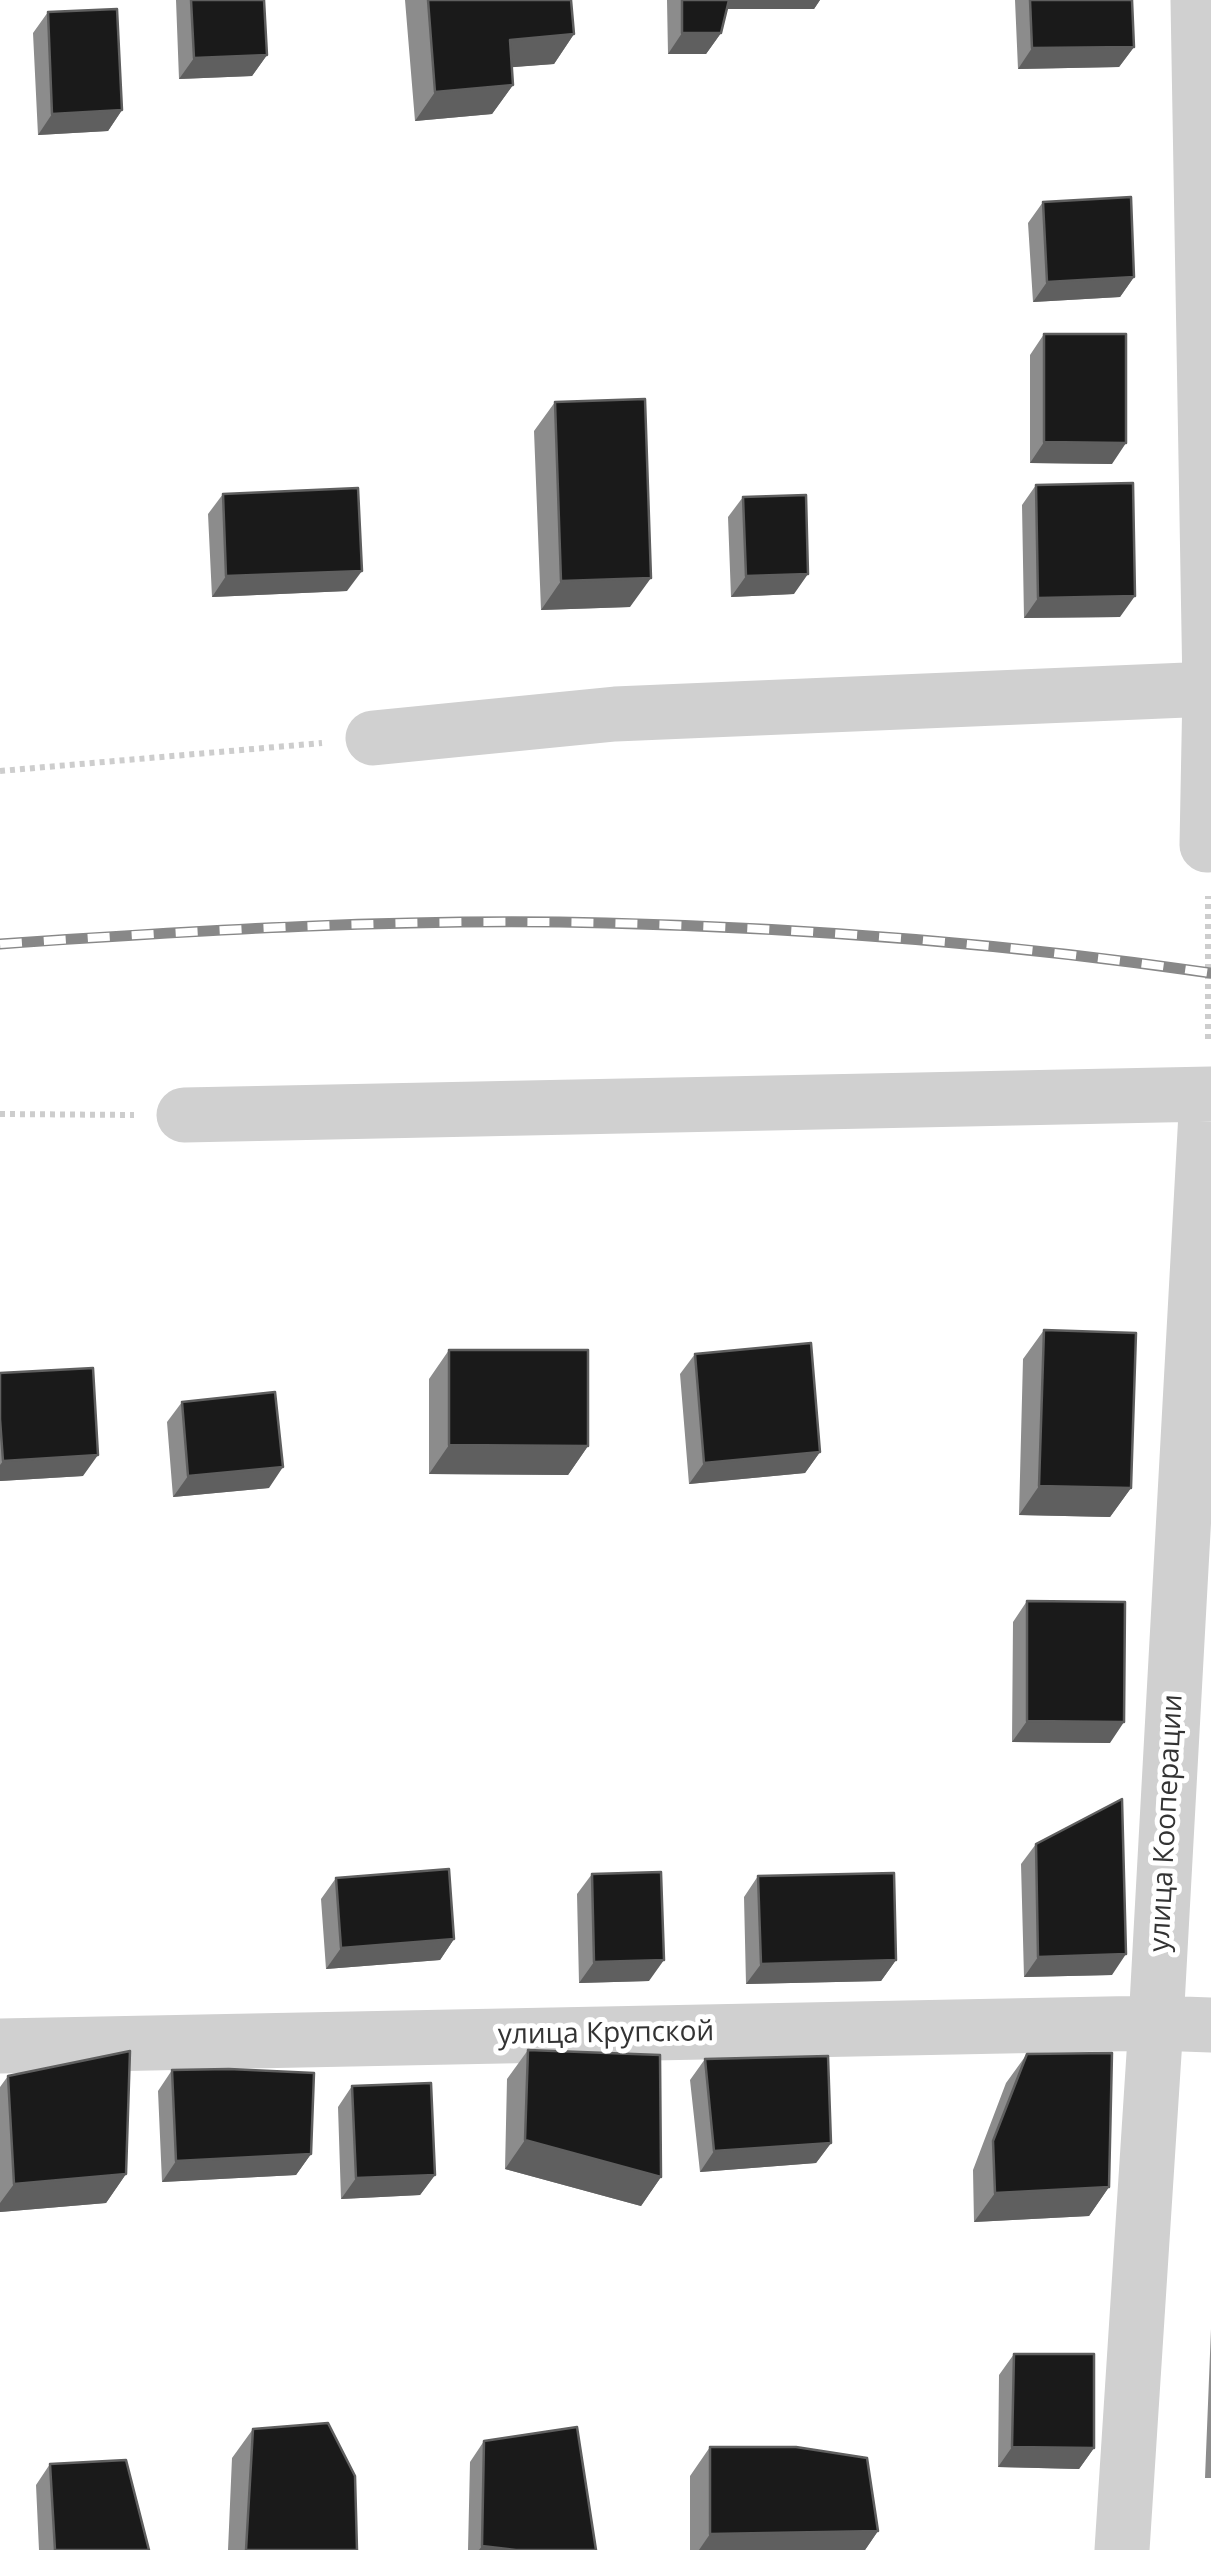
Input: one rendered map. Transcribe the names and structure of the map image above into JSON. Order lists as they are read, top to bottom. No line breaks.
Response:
{"streets":{"street":["улица Кооперации","улица Крупской"]},"crossings":[["улица Кооперации","улица Крупской"]]}
